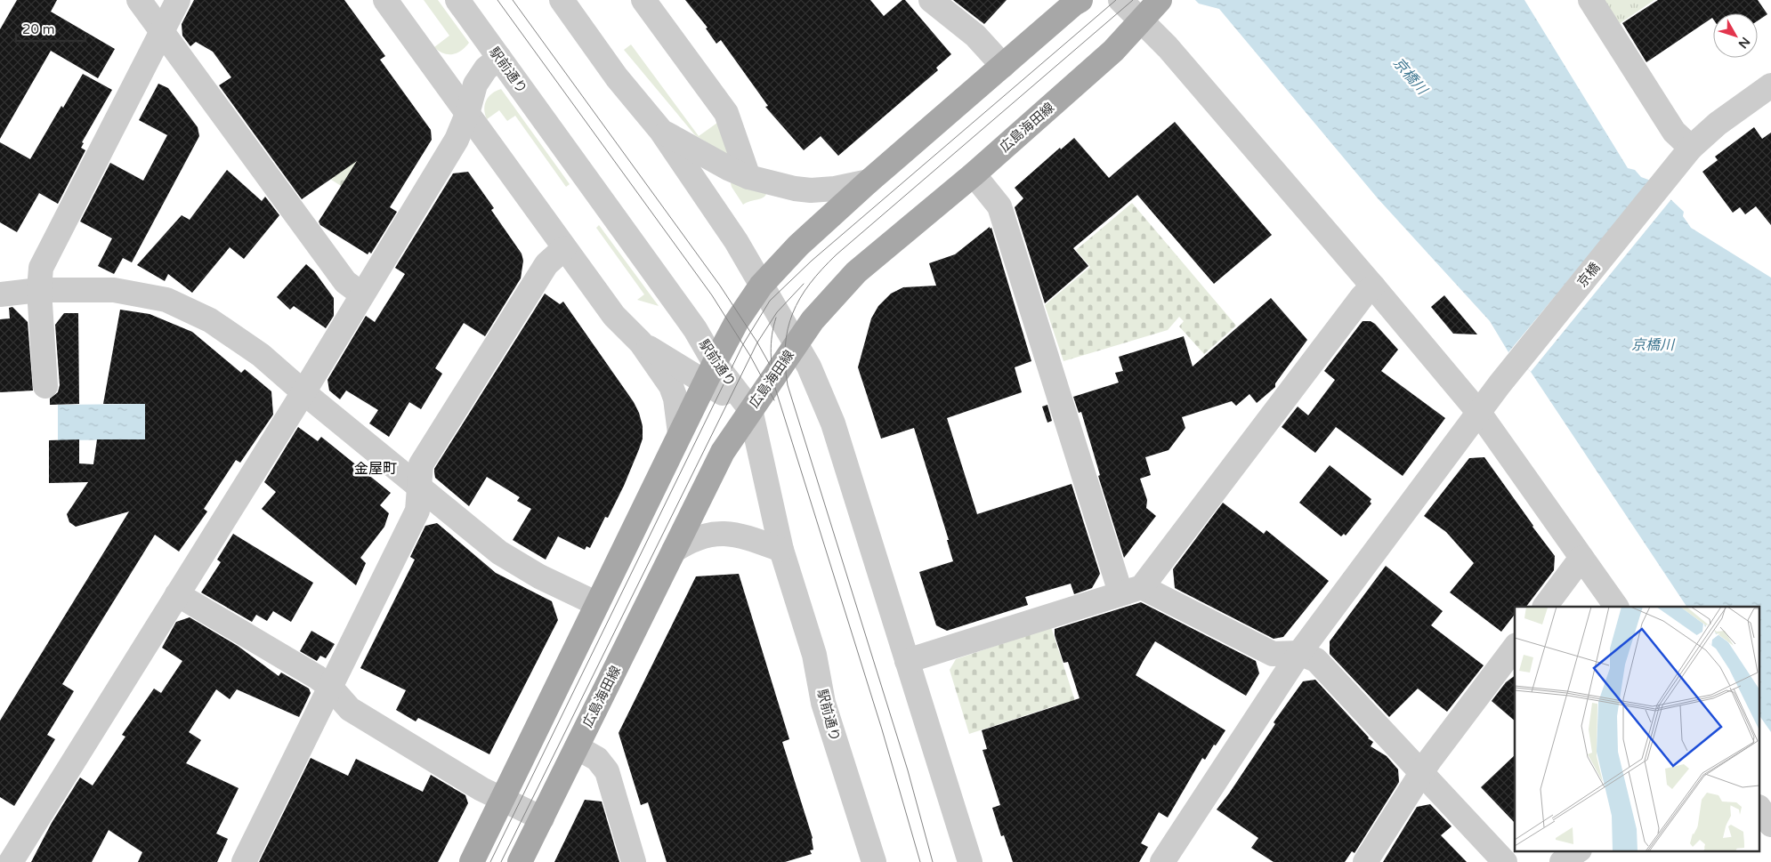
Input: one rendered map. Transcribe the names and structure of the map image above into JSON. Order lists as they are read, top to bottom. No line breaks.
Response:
{"streets":{"main road":["広島海田線"],"street":["駅前通り","京橋"]},"crossings":[["駅前通り","広島海田線"]],"districts":["金屋町"],"water":["京橋川"],"scale_bar":"20 m","north":"bottom right"}
